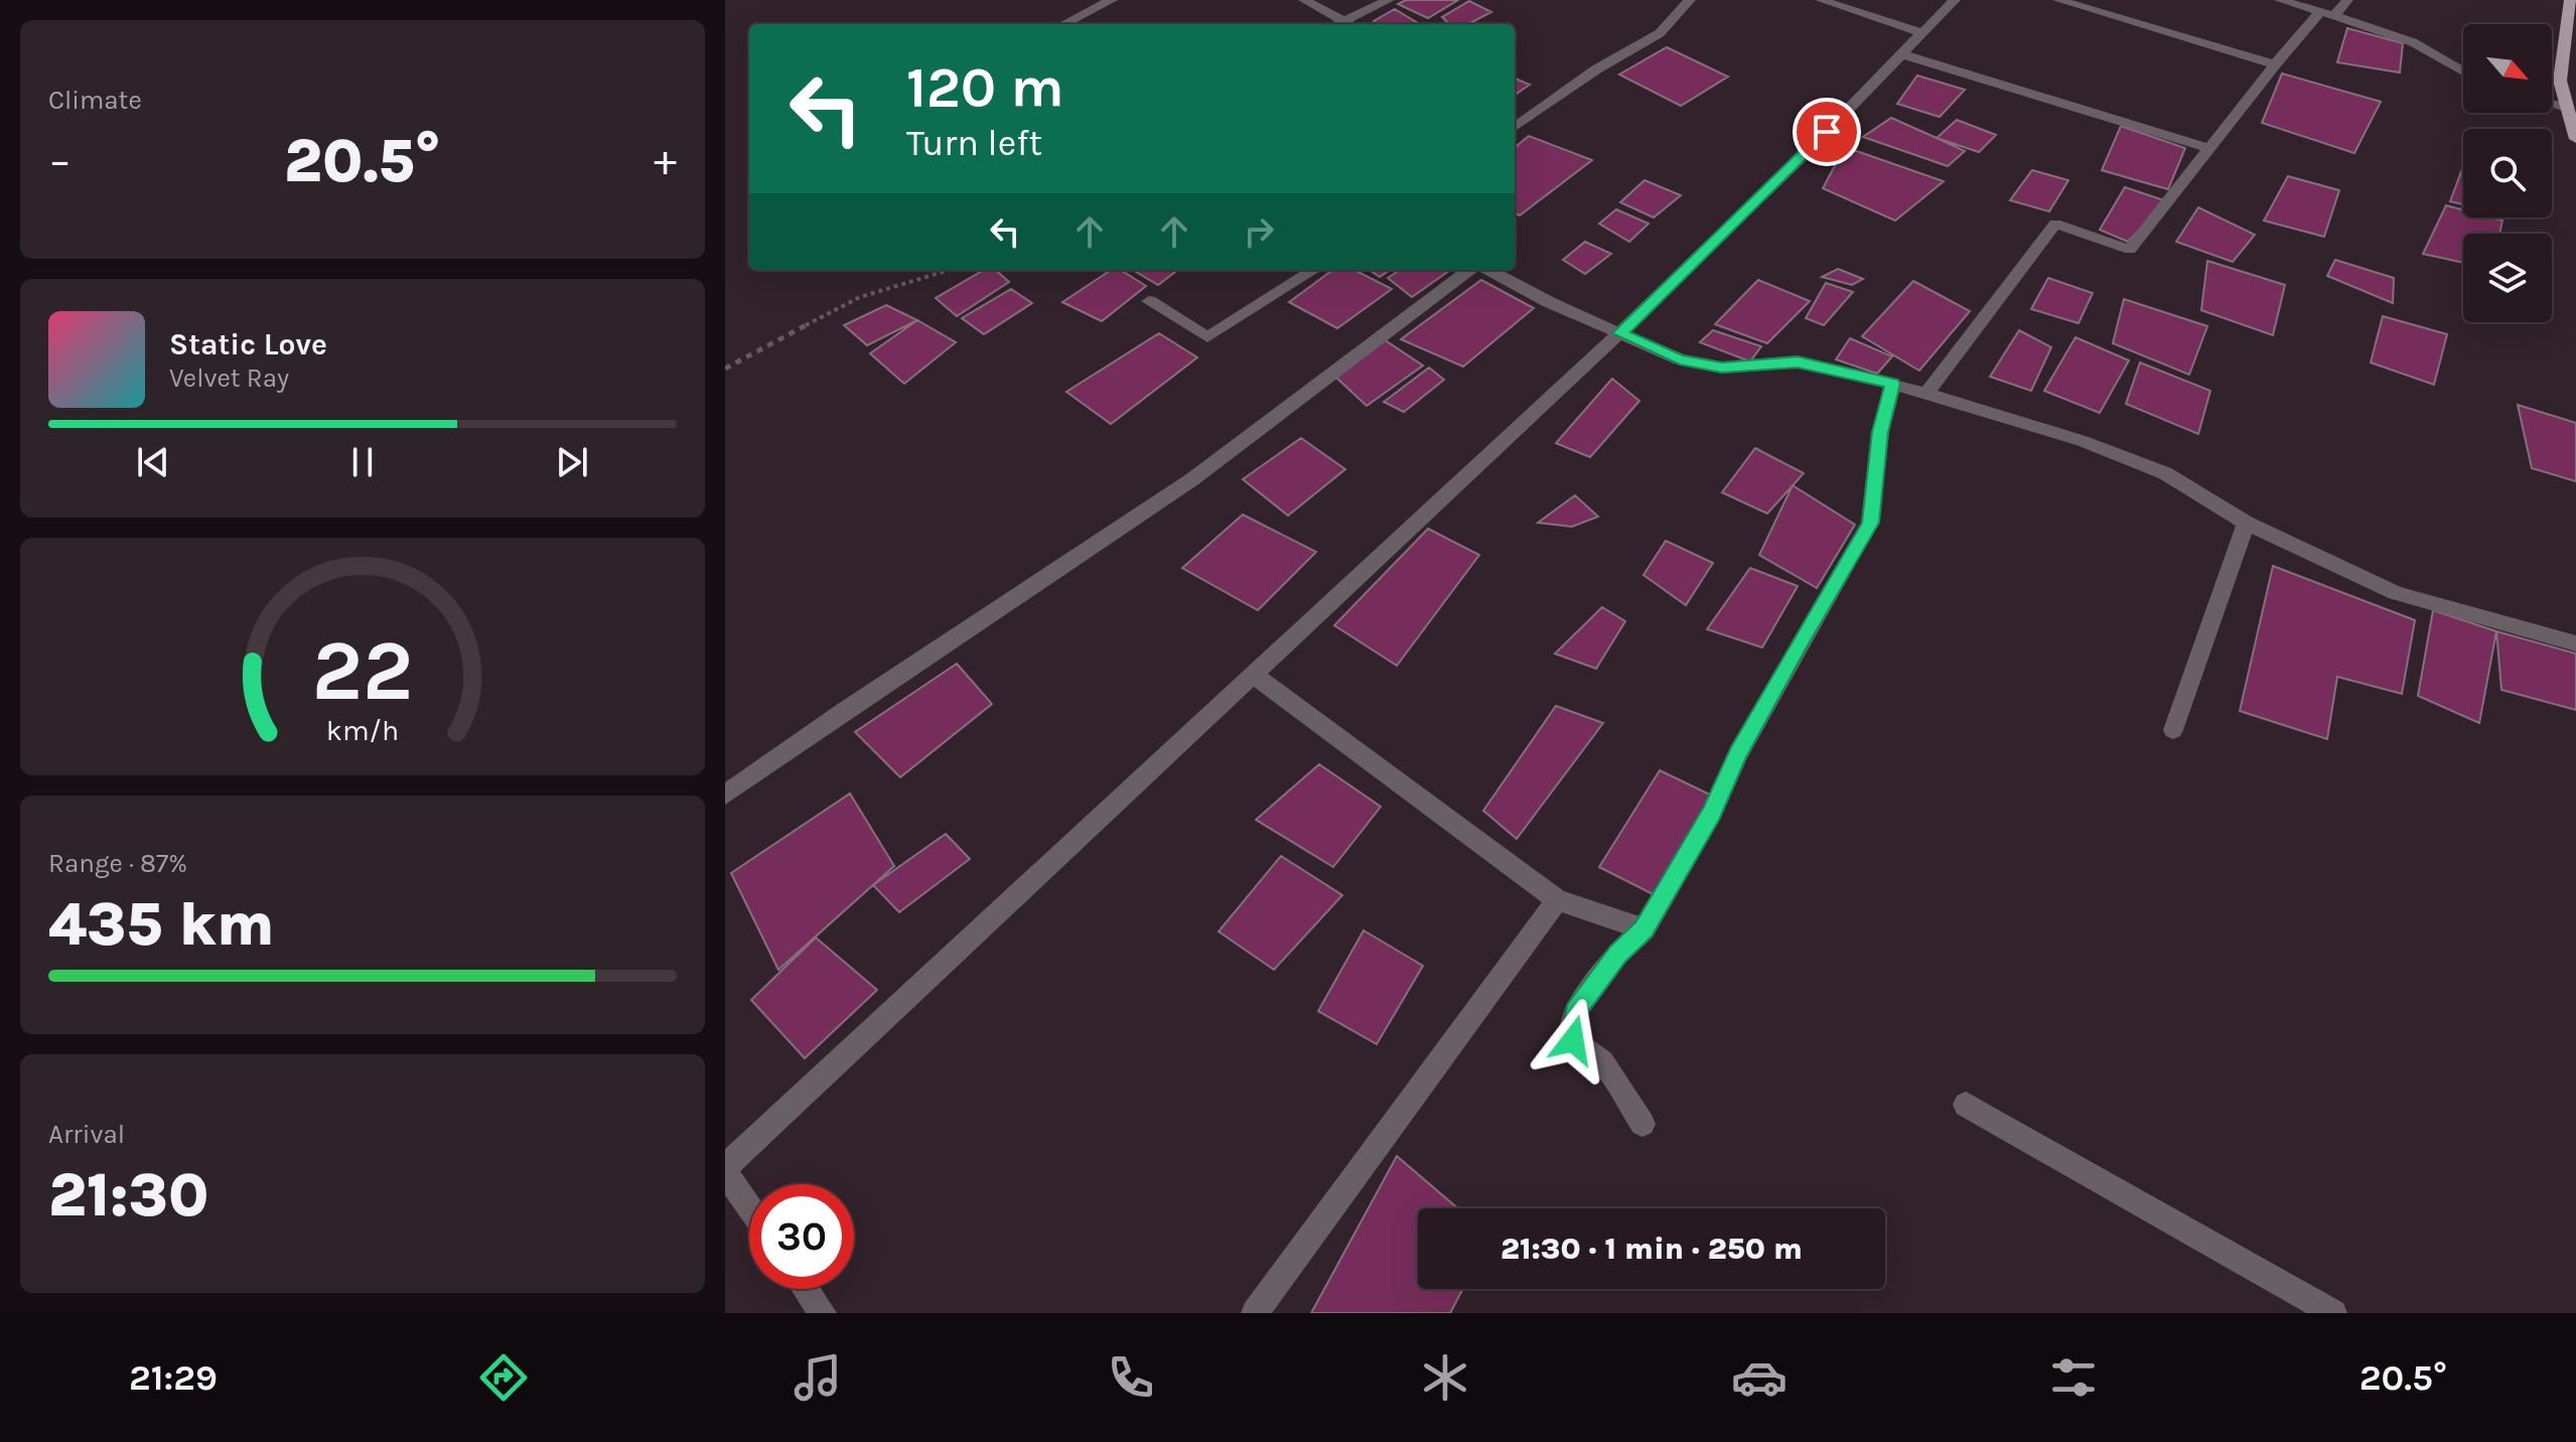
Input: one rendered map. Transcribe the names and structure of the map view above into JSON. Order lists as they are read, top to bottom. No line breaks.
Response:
{"north":"bottom right","page":{"tile":["Climate",["Range · 87%","435 km"],["Arrival","21:30"]],"turn":["120 m","Turn left"],"heat":["−","20.5°","+"],"song":["Static Love","Velvet Ray"],"limit":"30","trip":"21:30 · 1 min · 250 m","tabs":["21:29","20.5°"],"gauge":["22","km/h"]}}
